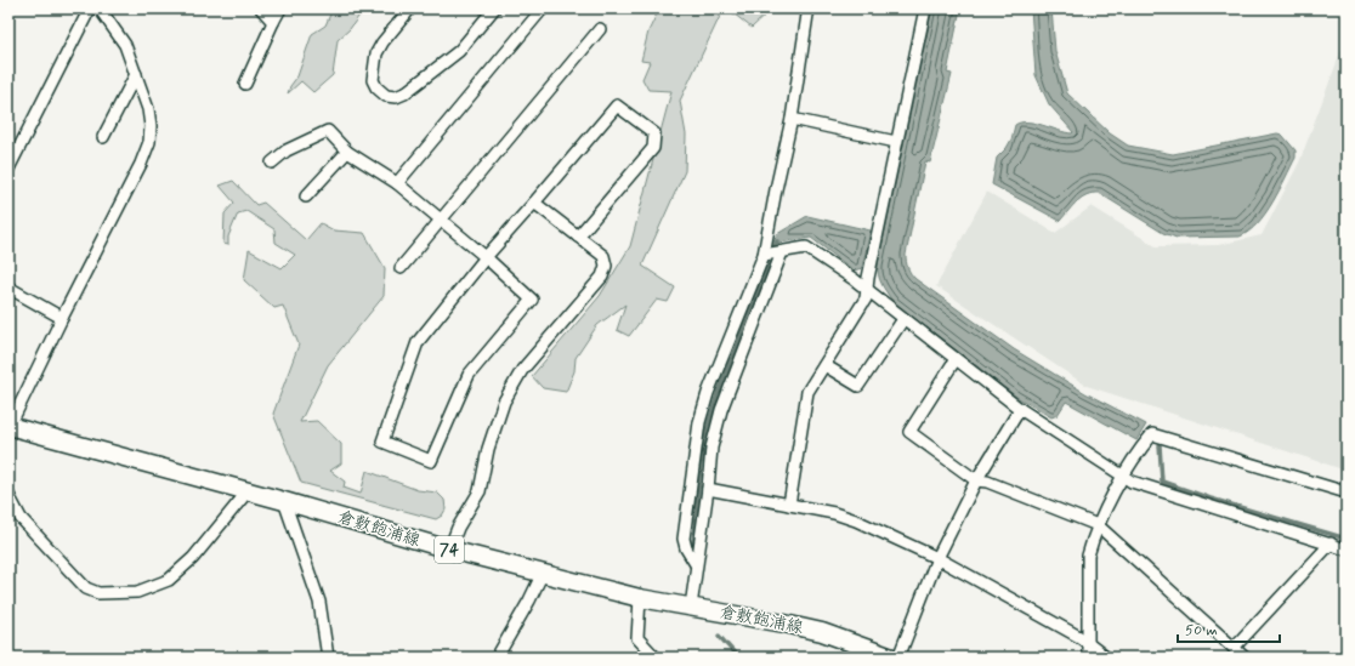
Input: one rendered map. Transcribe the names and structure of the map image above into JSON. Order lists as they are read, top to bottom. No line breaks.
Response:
{"streets":{"main road":["倉敷飽浦線","74"]},"scale_bar":"50 m"}
